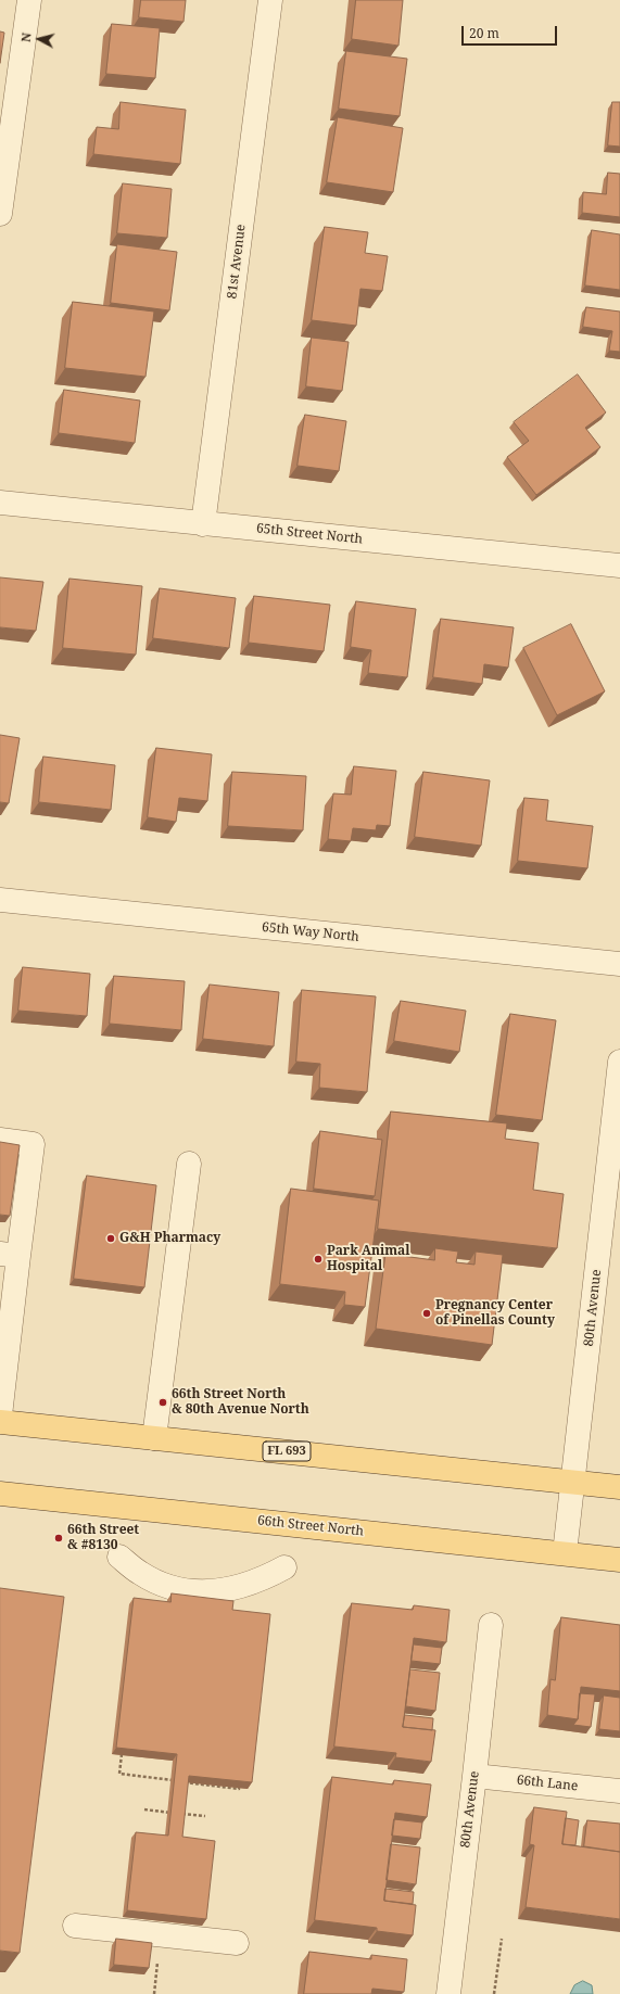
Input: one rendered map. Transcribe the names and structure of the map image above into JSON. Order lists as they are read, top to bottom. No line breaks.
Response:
{"streets":{"main road":["FL 693","66th Street North"],"street":["81st Avenue","65th Street North","65th Way North","80th Avenue","66th Lane"]},"crossings":[["81st Avenue","65th Street North"],["80th Avenue","FL 693"],["80th Avenue","66th Street North"],["80th Avenue","66th Lane"]],"places":["G&H Pharmacy","Park Animal Hospital","Pregnancy Center of Pinellas County","66th Street North & 80th Avenue North","66th Street & #8130"],"scale_bar":"20 m","north":"left"}
